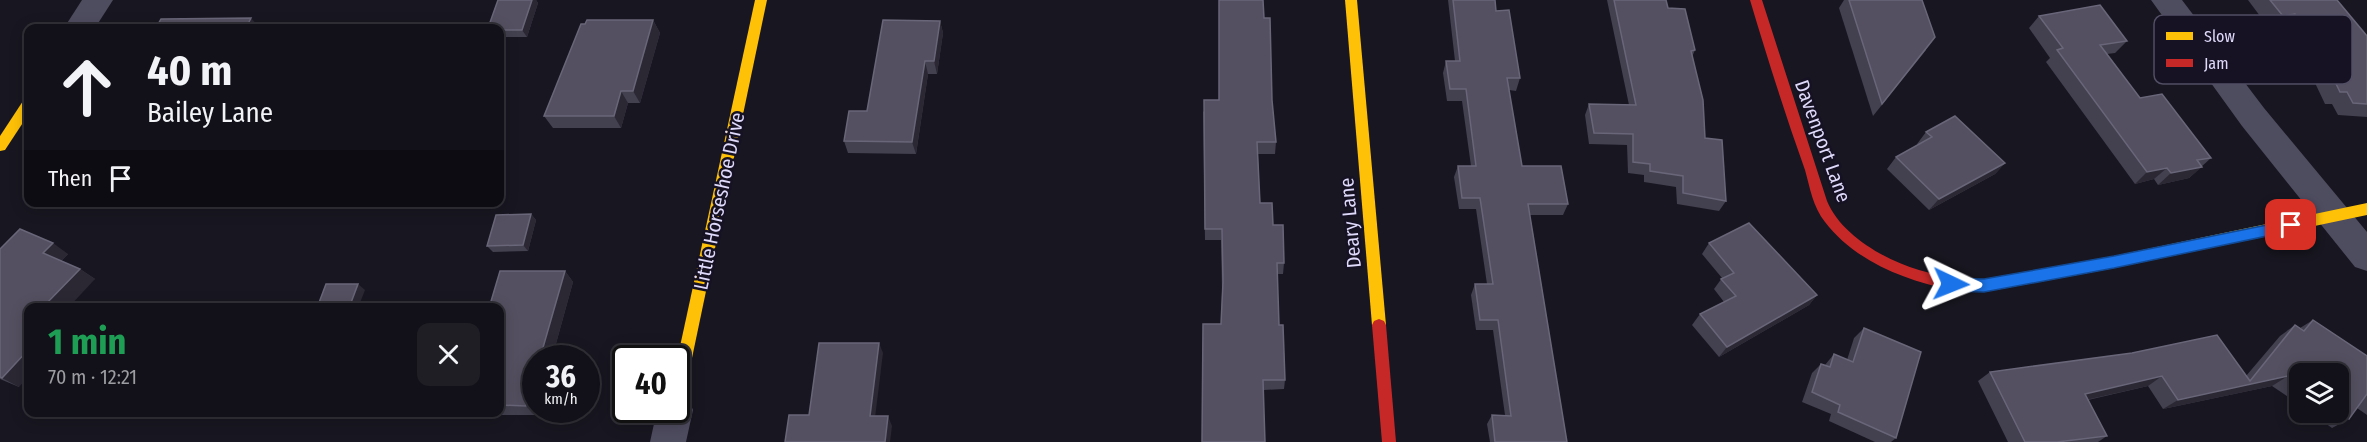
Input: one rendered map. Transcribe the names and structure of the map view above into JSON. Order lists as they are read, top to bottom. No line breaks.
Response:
{"streets":{"street":["Davenport Lane","Little Horseshoe Drive","Deary Lane"]},"legend":["Slow","Jam"],"page":{"turn":["40 m","Bailey Lane"],"then":"Then","heading":["1 min","70 m · 12:21"],"speed":"36 km/h","limit":"40"}}
